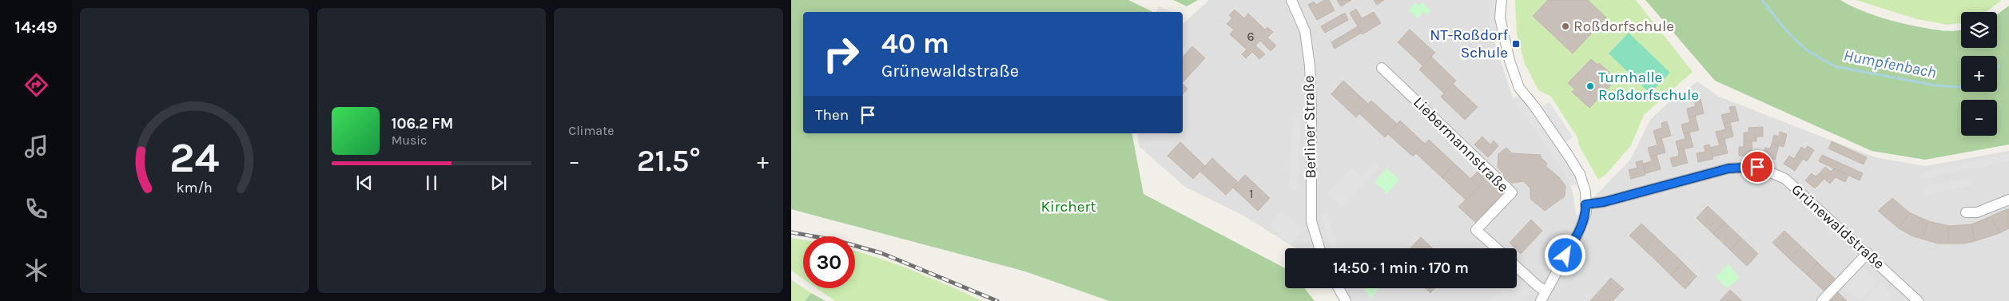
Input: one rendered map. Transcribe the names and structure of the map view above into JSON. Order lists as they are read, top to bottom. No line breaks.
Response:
{"streets":{"street":["Berliner Straße","Liebermannstraße","Grünewaldstraße"]},"water":["Humpfenbach"],"parks":["Kirchert"],"places":{"other":["Roßdorfschule","Turnhalle Roßdorfschule"],"transit":["NT-Roßdorf Schule"]},"house_numbers":["6","1"],"page":{"tabs":"14:49","tile":"Climate","map_buttons":["+","−"],"turn":["40 m","Grünewaldstraße"],"then":"Then","song":["106.2 FM","Music"],"heat":["−","21.5°","+"],"limit":"30","trip":"14:50 · 1 min · 170 m","gauge":["24","km/h"]}}
